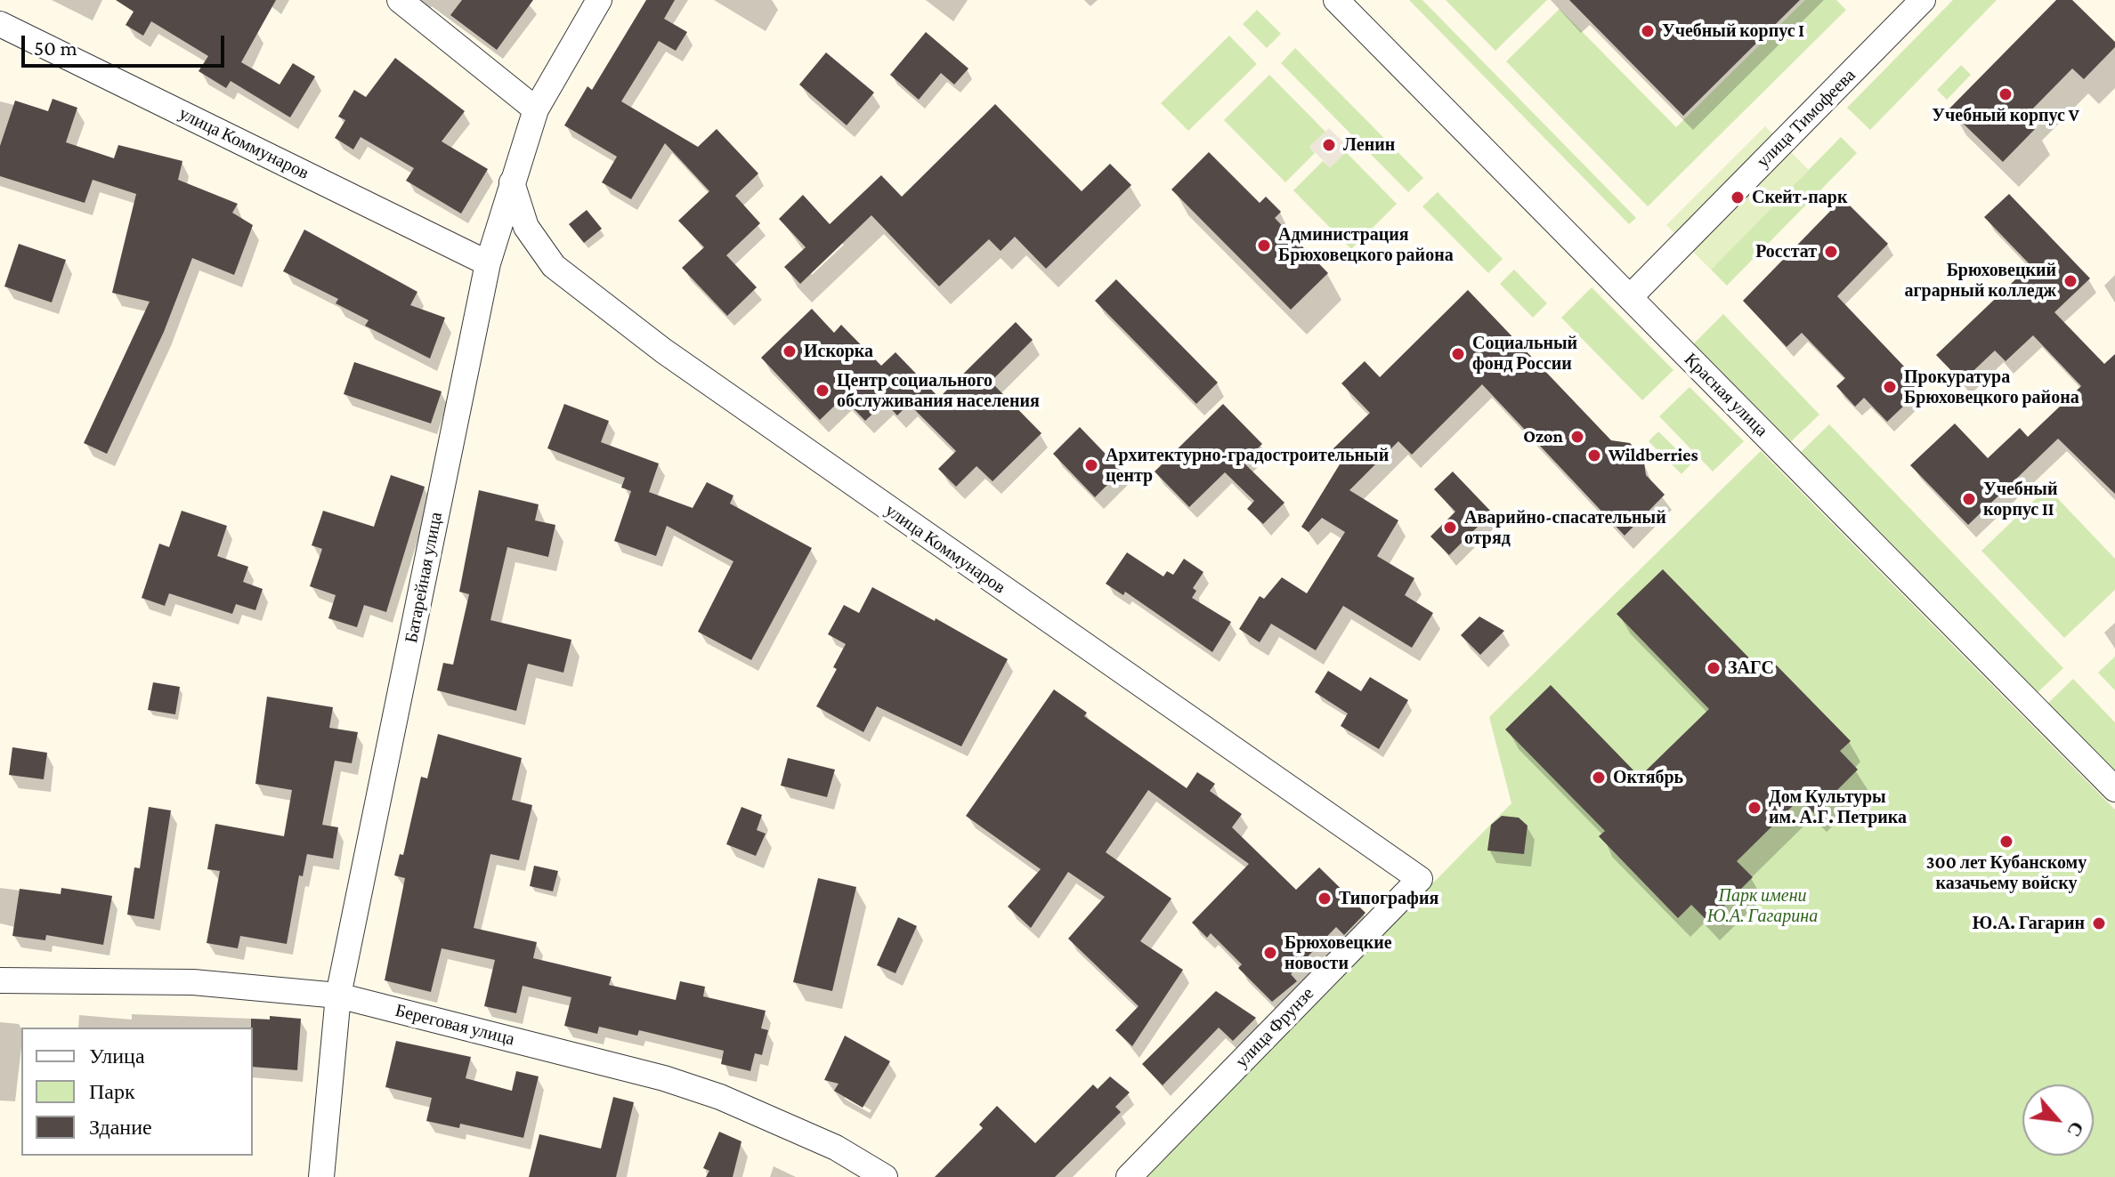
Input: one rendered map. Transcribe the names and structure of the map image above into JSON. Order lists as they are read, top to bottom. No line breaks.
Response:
{"streets":{"street":["улица Тимофеева","улица Коммунаров","Красная улица","Батарейная улица","Береговая улица","улица Фрунзе"]},"crossings":[["улица Тимофеева","Красная улица"],["улица Коммунаров","Батарейная улица"],["улица Коммунаров","улица Фрунзе"],["Батарейная улица","Береговая улица"]],"parks":["Парк имени Ю.А. Гагарина"],"places":["Учебный корпус I","Учебный корпус V","Ленин","Скейт-парк","Администрация Брюховецкого района","Росстат","Брюховецкий аграрный колледж","Искорка","Социальный фонд России","Прокуратура Брюховецкого района","Центр социального обслуживания населения","Ozon","Wildberries","Архитектурно-градостроительный центр","Учебный корпус II","Аварийно-спасательный отряд","ЗАГС","Октябрь","Дом Культуры им. А.Г. Петрика","300 лет Кубанскому казачьему войску","Типография","Ю.А. Гагарин","Брюховецкие новости"],"legend":["Улица","Парк","Здание"],"scale_bar":"50 m","north":"bottom right"}
